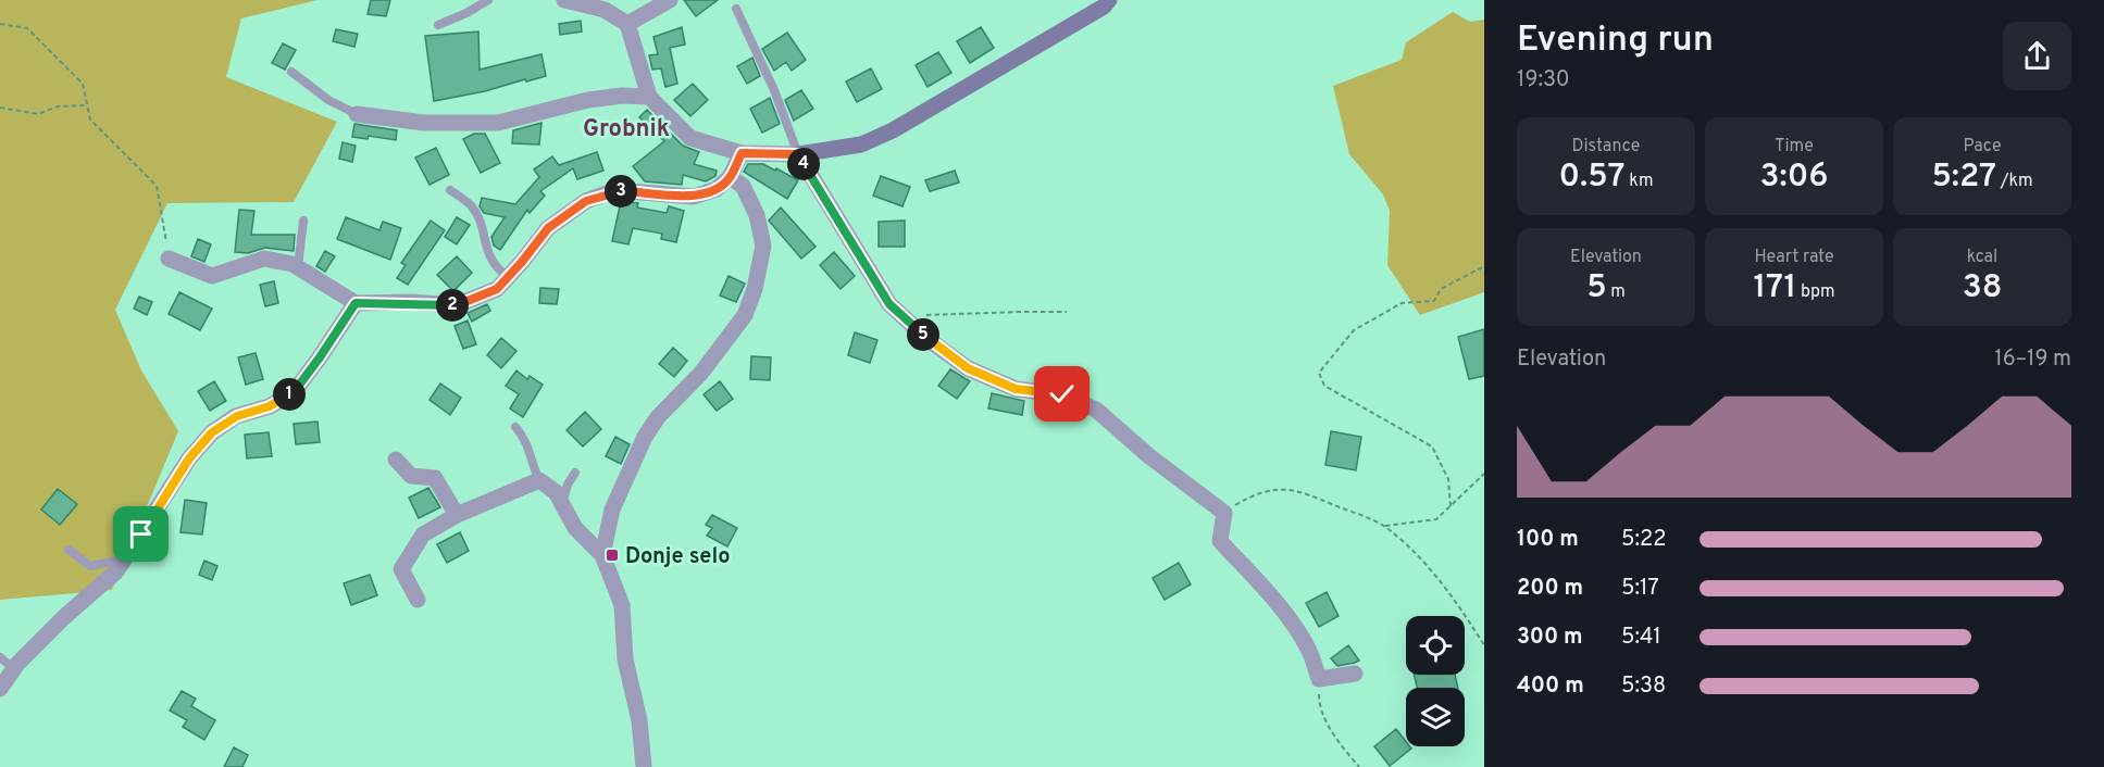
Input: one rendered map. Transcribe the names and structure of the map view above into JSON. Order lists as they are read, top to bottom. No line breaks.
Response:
{"districts":["Grobnik"],"places":{"transit":["Donje selo"]},"page":{"heading":["Evening run","19:30"],"stats":[["Distance","0.57 km"],["Time","3:06"],["Pace","5:27 /km"],["Elevation","5 m"],["Heart rate","171 bpm"],["kcal","38"]],"pins":["4","3","2","5","1"],"chart":["Elevation","16–19 m"],"list":[{"name":"100 m","note":"5:22"},{"name":"200 m","note":"5:17"},{"name":"300 m","note":"5:41"},{"name":"400 m","note":"5:38"}]}}
